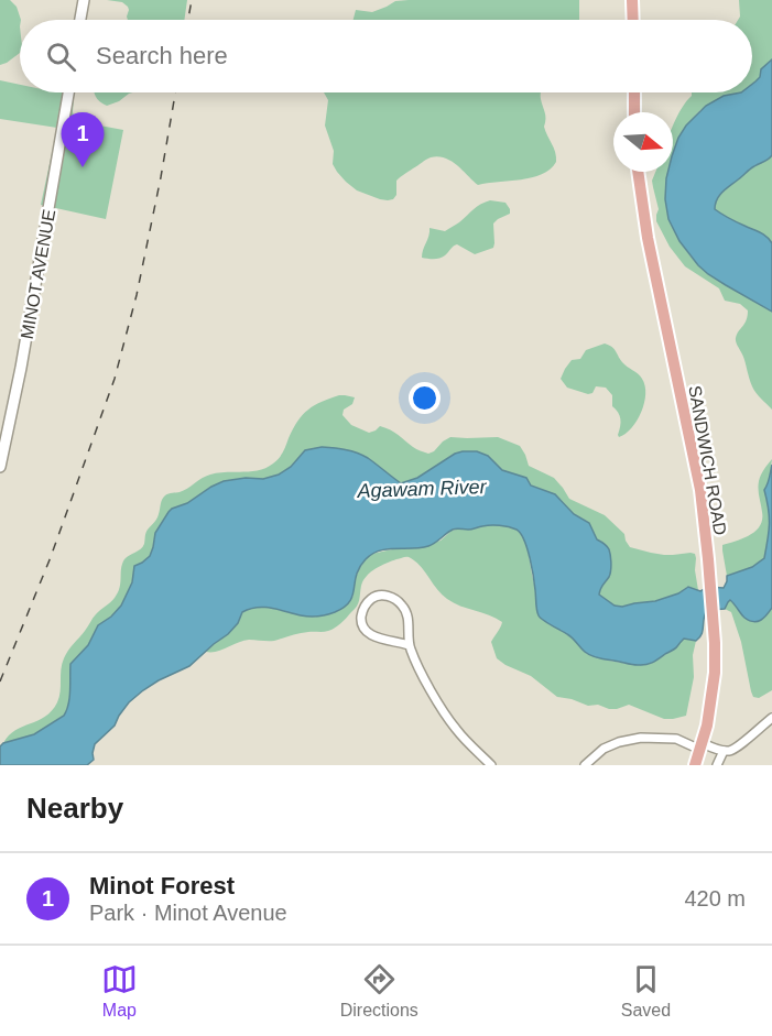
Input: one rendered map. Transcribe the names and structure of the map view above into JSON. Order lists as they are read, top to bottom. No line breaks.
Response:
{"streets":{"main road":["MINOT AVENUE","SANDWICH ROAD"]},"water":["Agawam River"],"north":"right","page":{"search":"Search here","pins":"1","heading":"Nearby","list":[{"mark":"1","name":"Minot Forest","note":"Park · Minot Avenue","value":"420 m"}],"nav":["Map","Directions","Saved"]}}
